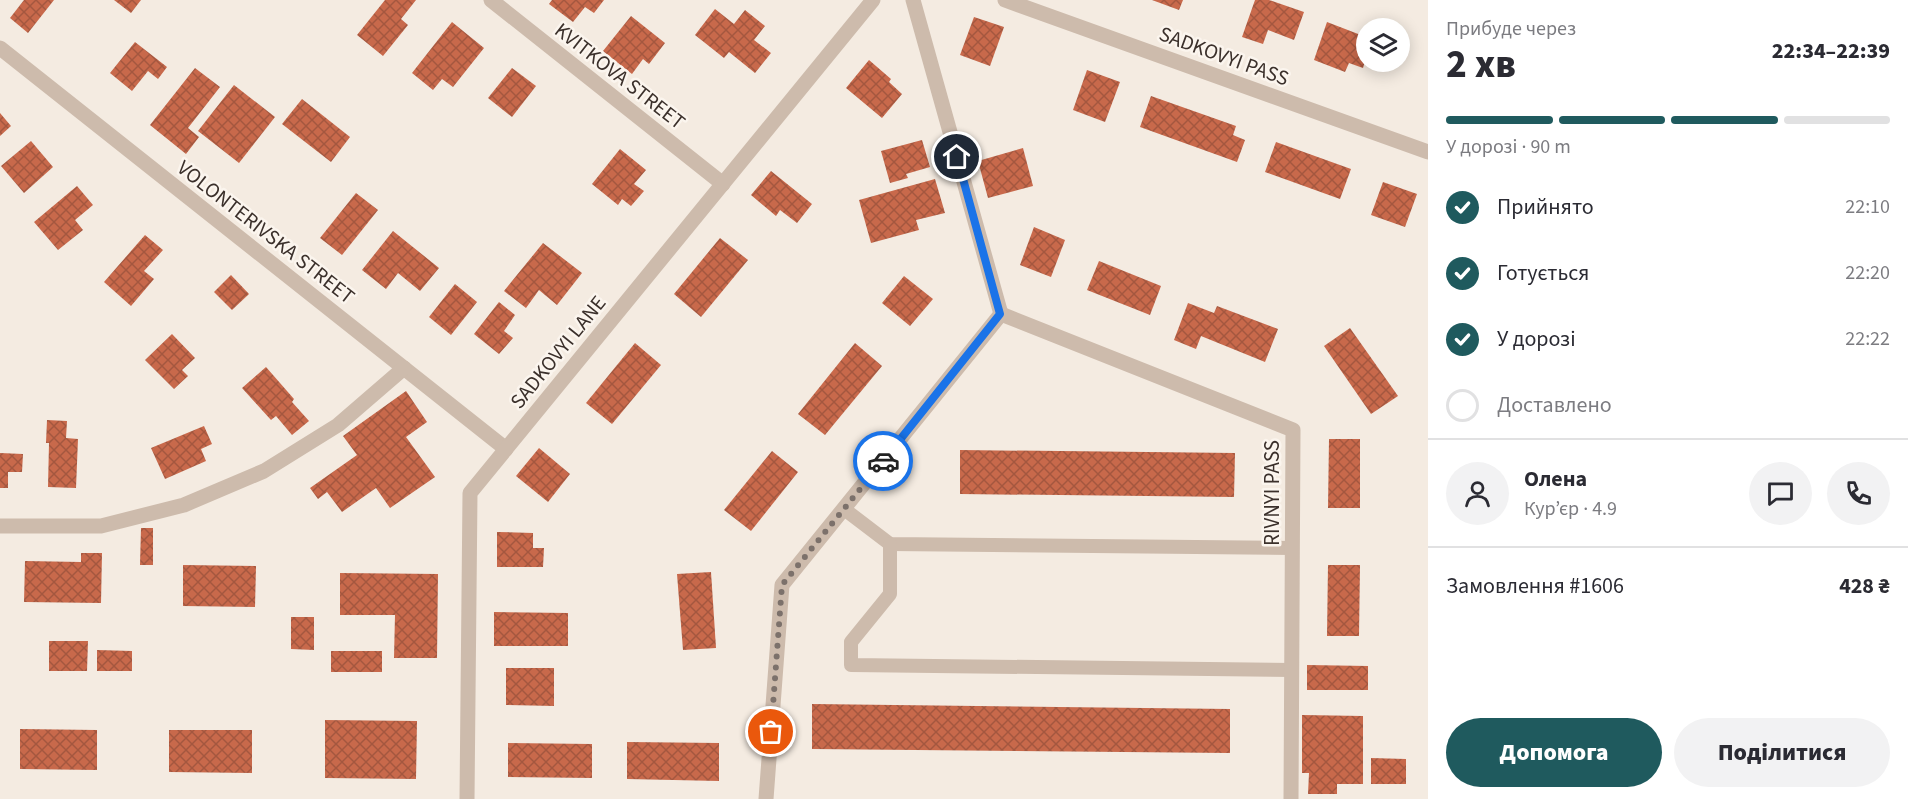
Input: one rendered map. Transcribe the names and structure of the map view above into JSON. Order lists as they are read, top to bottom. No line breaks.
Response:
{"streets":{"street":["SADKOVYI PASS","KVITKOVA STREET","VOLONTERIVSKA STREET","SADKOVYI LANE","RIVNYI PASS"]},"crossings":[["KVITKOVA STREET","SADKOVYI LANE"],["VOLONTERIVSKA STREET","SADKOVYI LANE"]],"page":{"heading":["2 хв","Прибуде через","22:34–22:39"],"panel":["Олена","Кур’єр · 4.9","Замовлення #1606","428 ₴"],"bar":"У дорозі · 90 m","list":[["Прийнято","22:10"],["Готується","22:20"],["У дорозі","22:22"],"Доставлено"],"buttons":["Допомога","Поділитися"]}}
